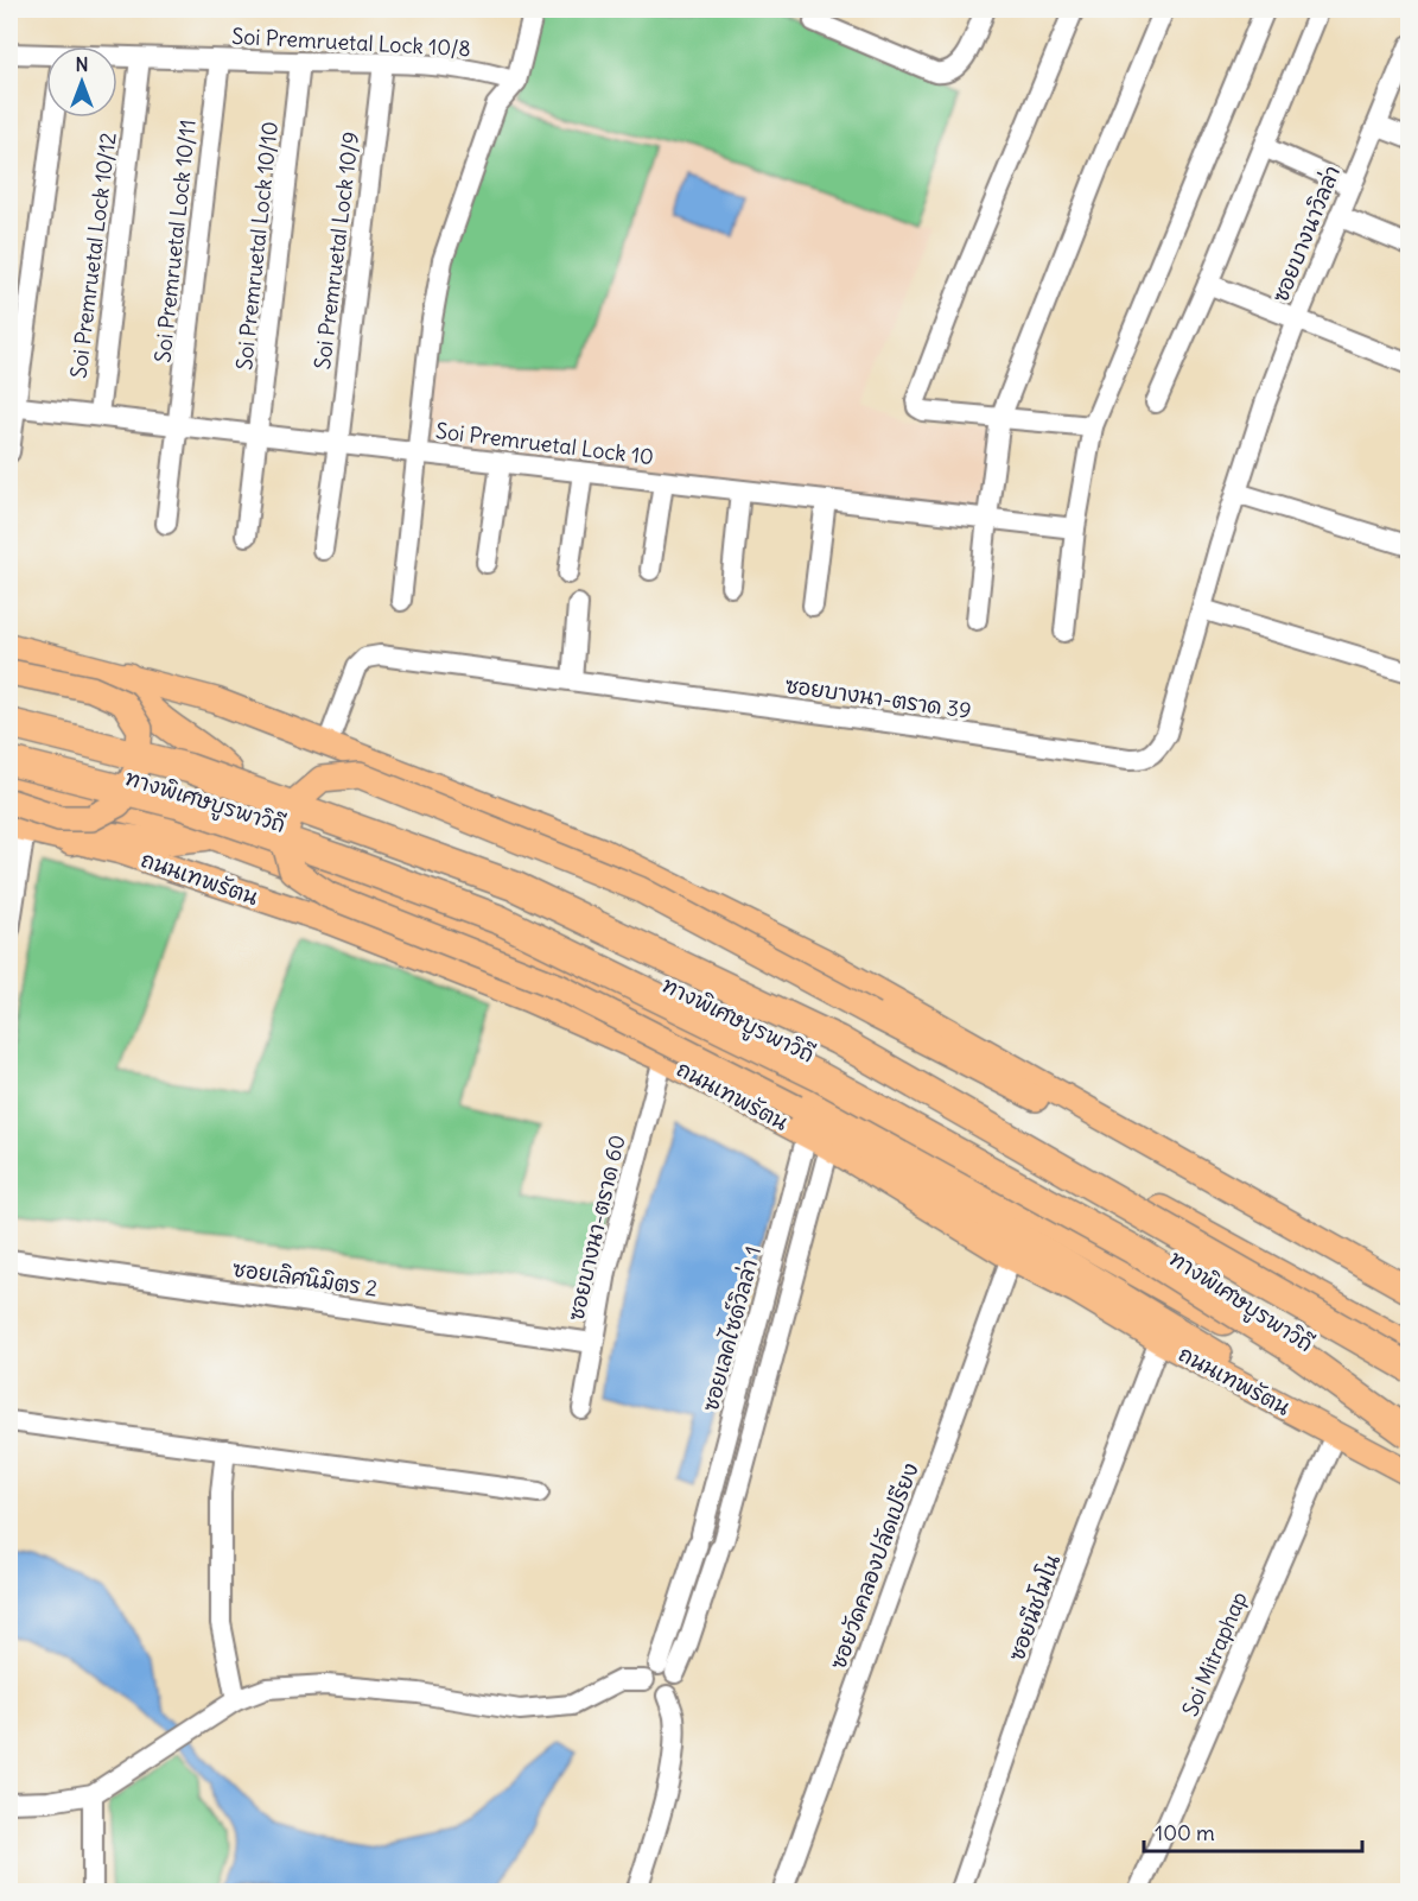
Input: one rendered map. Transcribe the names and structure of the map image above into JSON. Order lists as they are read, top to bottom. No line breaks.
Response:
{"streets":{"highway":["ทางพิเศษบูรพาวิถี","ถนนเทพรัตน"],"street":["Soi Premruetal Lock 10/8","ซอยบางนาวิลล่า","Soi Premruetal Lock 10/11","Soi Premruetal Lock 10/10","Soi Premruetal Lock 10/9","Soi Premruetal Lock 10/12","Soi Premruetal Lock 10","ซอยบางนา-ตราด 39","ซอยบางนา-ตราด 60","ซอยเลิศนิมิตร 2","ซอยเลคไซด์วิลล่า 1","ซอยวัดคลองปลัดเปรียง","ซอยนีชโมโน","Soi Mitraphap"]},"crossings":[["Soi Premruetal Lock 10/8","Soi Premruetal Lock 10/11"],["Soi Premruetal Lock 10/8","Soi Premruetal Lock 10/10"],["Soi Premruetal Lock 10/8","Soi Premruetal Lock 10/9"],["Soi Premruetal Lock 10/8","Soi Premruetal Lock 10/12"],["ซอยบางนาวิลล่า","ซอยบางนา-ตราด 39"],["Soi Premruetal Lock 10/11","Soi Premruetal Lock 10"],["Soi Premruetal Lock 10/10","Soi Premruetal Lock 10"],["Soi Premruetal Lock 10/9","Soi Premruetal Lock 10"],["Soi Premruetal Lock 10/12","Soi Premruetal Lock 10"],["ถนนเทพรัตน","ซอยบางนา-ตราด 60"],["ถนนเทพรัตน","ซอยเลคไซด์วิลล่า 1"],["ถนนเทพรัตน","ซอยวัดคลองปลัดเปรียง"],["ถนนเทพรัตน","ซอยนีชโมโน"],["ถนนเทพรัตน","Soi Mitraphap"],["ซอยบางนา-ตราด 60","ซอยเลิศนิมิตร 2"]],"scale_bar":"100 m","north":"top"}
